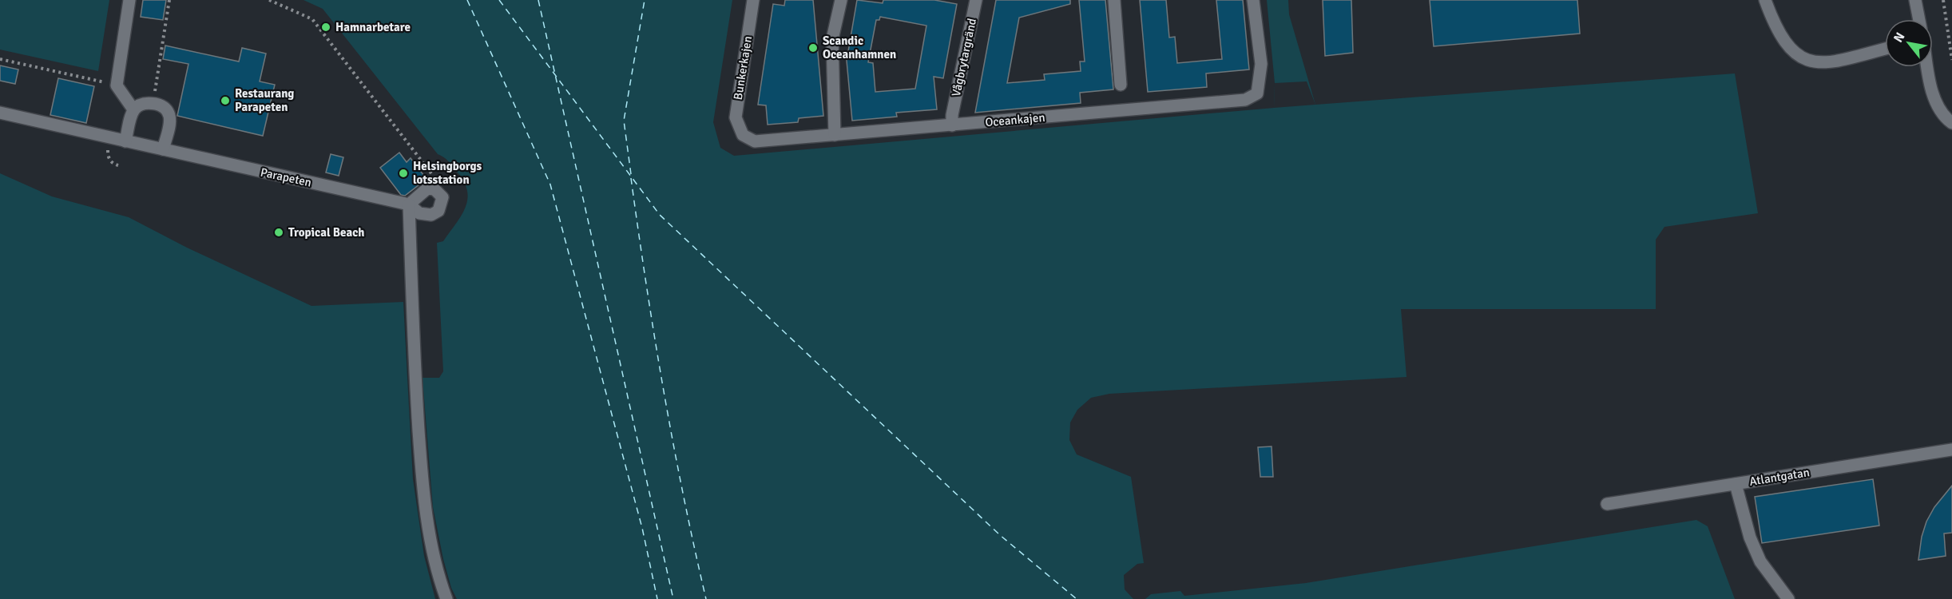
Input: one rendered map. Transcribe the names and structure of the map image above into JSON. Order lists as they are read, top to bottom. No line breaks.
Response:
{"streets":{"street":["Vågbrytargränd","Bunkerkajen","Oceankajen","Parapeten","Atlantgatan"]},"crossings":[["Vågbrytargränd","Oceankajen"],["Bunkerkajen","Oceankajen"]],"places":["Hamnarbetare","Scandic Oceanhamnen","Restaurang Parapeten","Helsingborgs lotsstation","Tropical Beach"],"north":"top left"}
